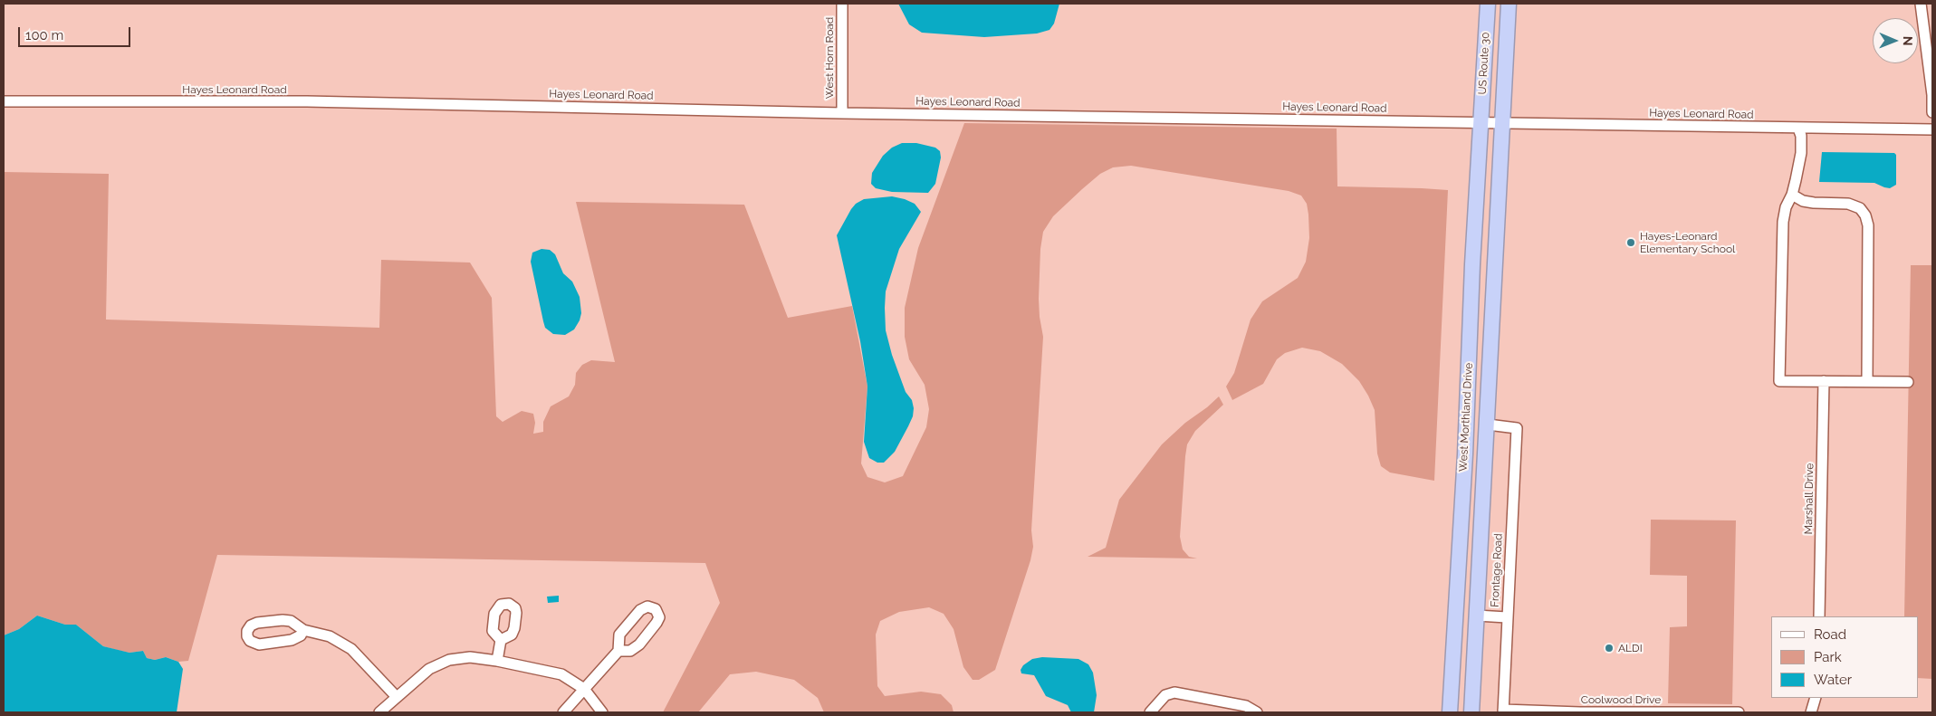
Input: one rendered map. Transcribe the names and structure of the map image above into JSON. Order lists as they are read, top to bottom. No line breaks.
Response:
{"streets":{"highway":["US Route 30","West Morthland Drive"],"street":["West Horn Road","Hayes Leonard Road","Marshall Drive","Frontage Road","Coolwood Drive"]},"crossings":[["West Horn Road","Hayes Leonard Road"],["US Route 30","Hayes Leonard Road"],["US Route 30","West Morthland Drive"],["Hayes Leonard Road","West Morthland Drive"],["West Morthland Drive","Frontage Road"],["Frontage Road","Coolwood Drive"]],"places":["Hayes-Leonard Elementary School","ALDI"],"legend":["Road","Park","Water"],"scale_bar":"100 m","north":"right"}
